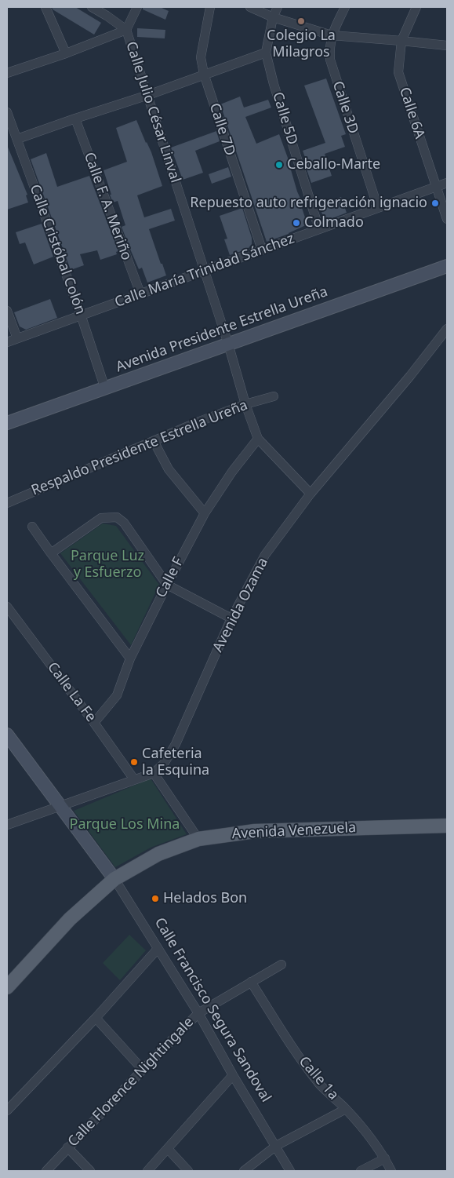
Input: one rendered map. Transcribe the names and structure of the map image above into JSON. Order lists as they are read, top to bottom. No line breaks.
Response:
{"streets":{"main road":["Avenida Presidente Estrella Ureña","Avenida Venezuela","Calle Francisco Segura Sandoval"],"street":["Calle 3D","Calle Julio César Linval","Calle 6A","Calle 5D","Calle 7D","Calle F. A. Meriño","Calle Cristóbal Colón","Calle María Trinidad Sánchez","Respaldo Presidente Estrella Ureña","Calle F","Avenida Ozama","Calle La Fe","Calle 1a","Calle Florence Nightingale"]},"crossings":[["Calle 3D","Calle María Trinidad Sánchez"],["Calle Julio César Linval","Calle María Trinidad Sánchez"],["Calle Julio César Linval","Avenida Presidente Estrella Ureña"],["Calle Julio César Linval","Respaldo Presidente Estrella Ureña"],["Calle Julio César Linval","Calle F"],["Calle Julio César Linval","Avenida Ozama"],["Calle 6A","Calle María Trinidad Sánchez"],["Calle 5D","Calle María Trinidad Sánchez"],["Calle 7D","Calle María Trinidad Sánchez"],["Calle F. A. Meriño","Calle María Trinidad Sánchez"],["Calle Cristóbal Colón","Calle María Trinidad Sánchez"],["Calle Cristóbal Colón","Avenida Presidente Estrella Ureña"],["Calle F","Calle La Fe"],["Avenida Ozama","Calle La Fe"],["Avenida Ozama","Calle Francisco Segura Sandoval"],["Avenida Venezuela","Calle Francisco Segura Sandoval"],["Calle Francisco Segura Sandoval","Calle Florence Nightingale"],["Calle 1a","Calle Florence Nightingale"]],"parks":["Parque Luz y Esfuerzo","Parque Los Mina"],"places":["Colegio La Milagros","Ceballo-Marte","Repuesto auto refrigeración ignacio","Colmado","Cafeteria la Esquina","Helados Bon"]}
